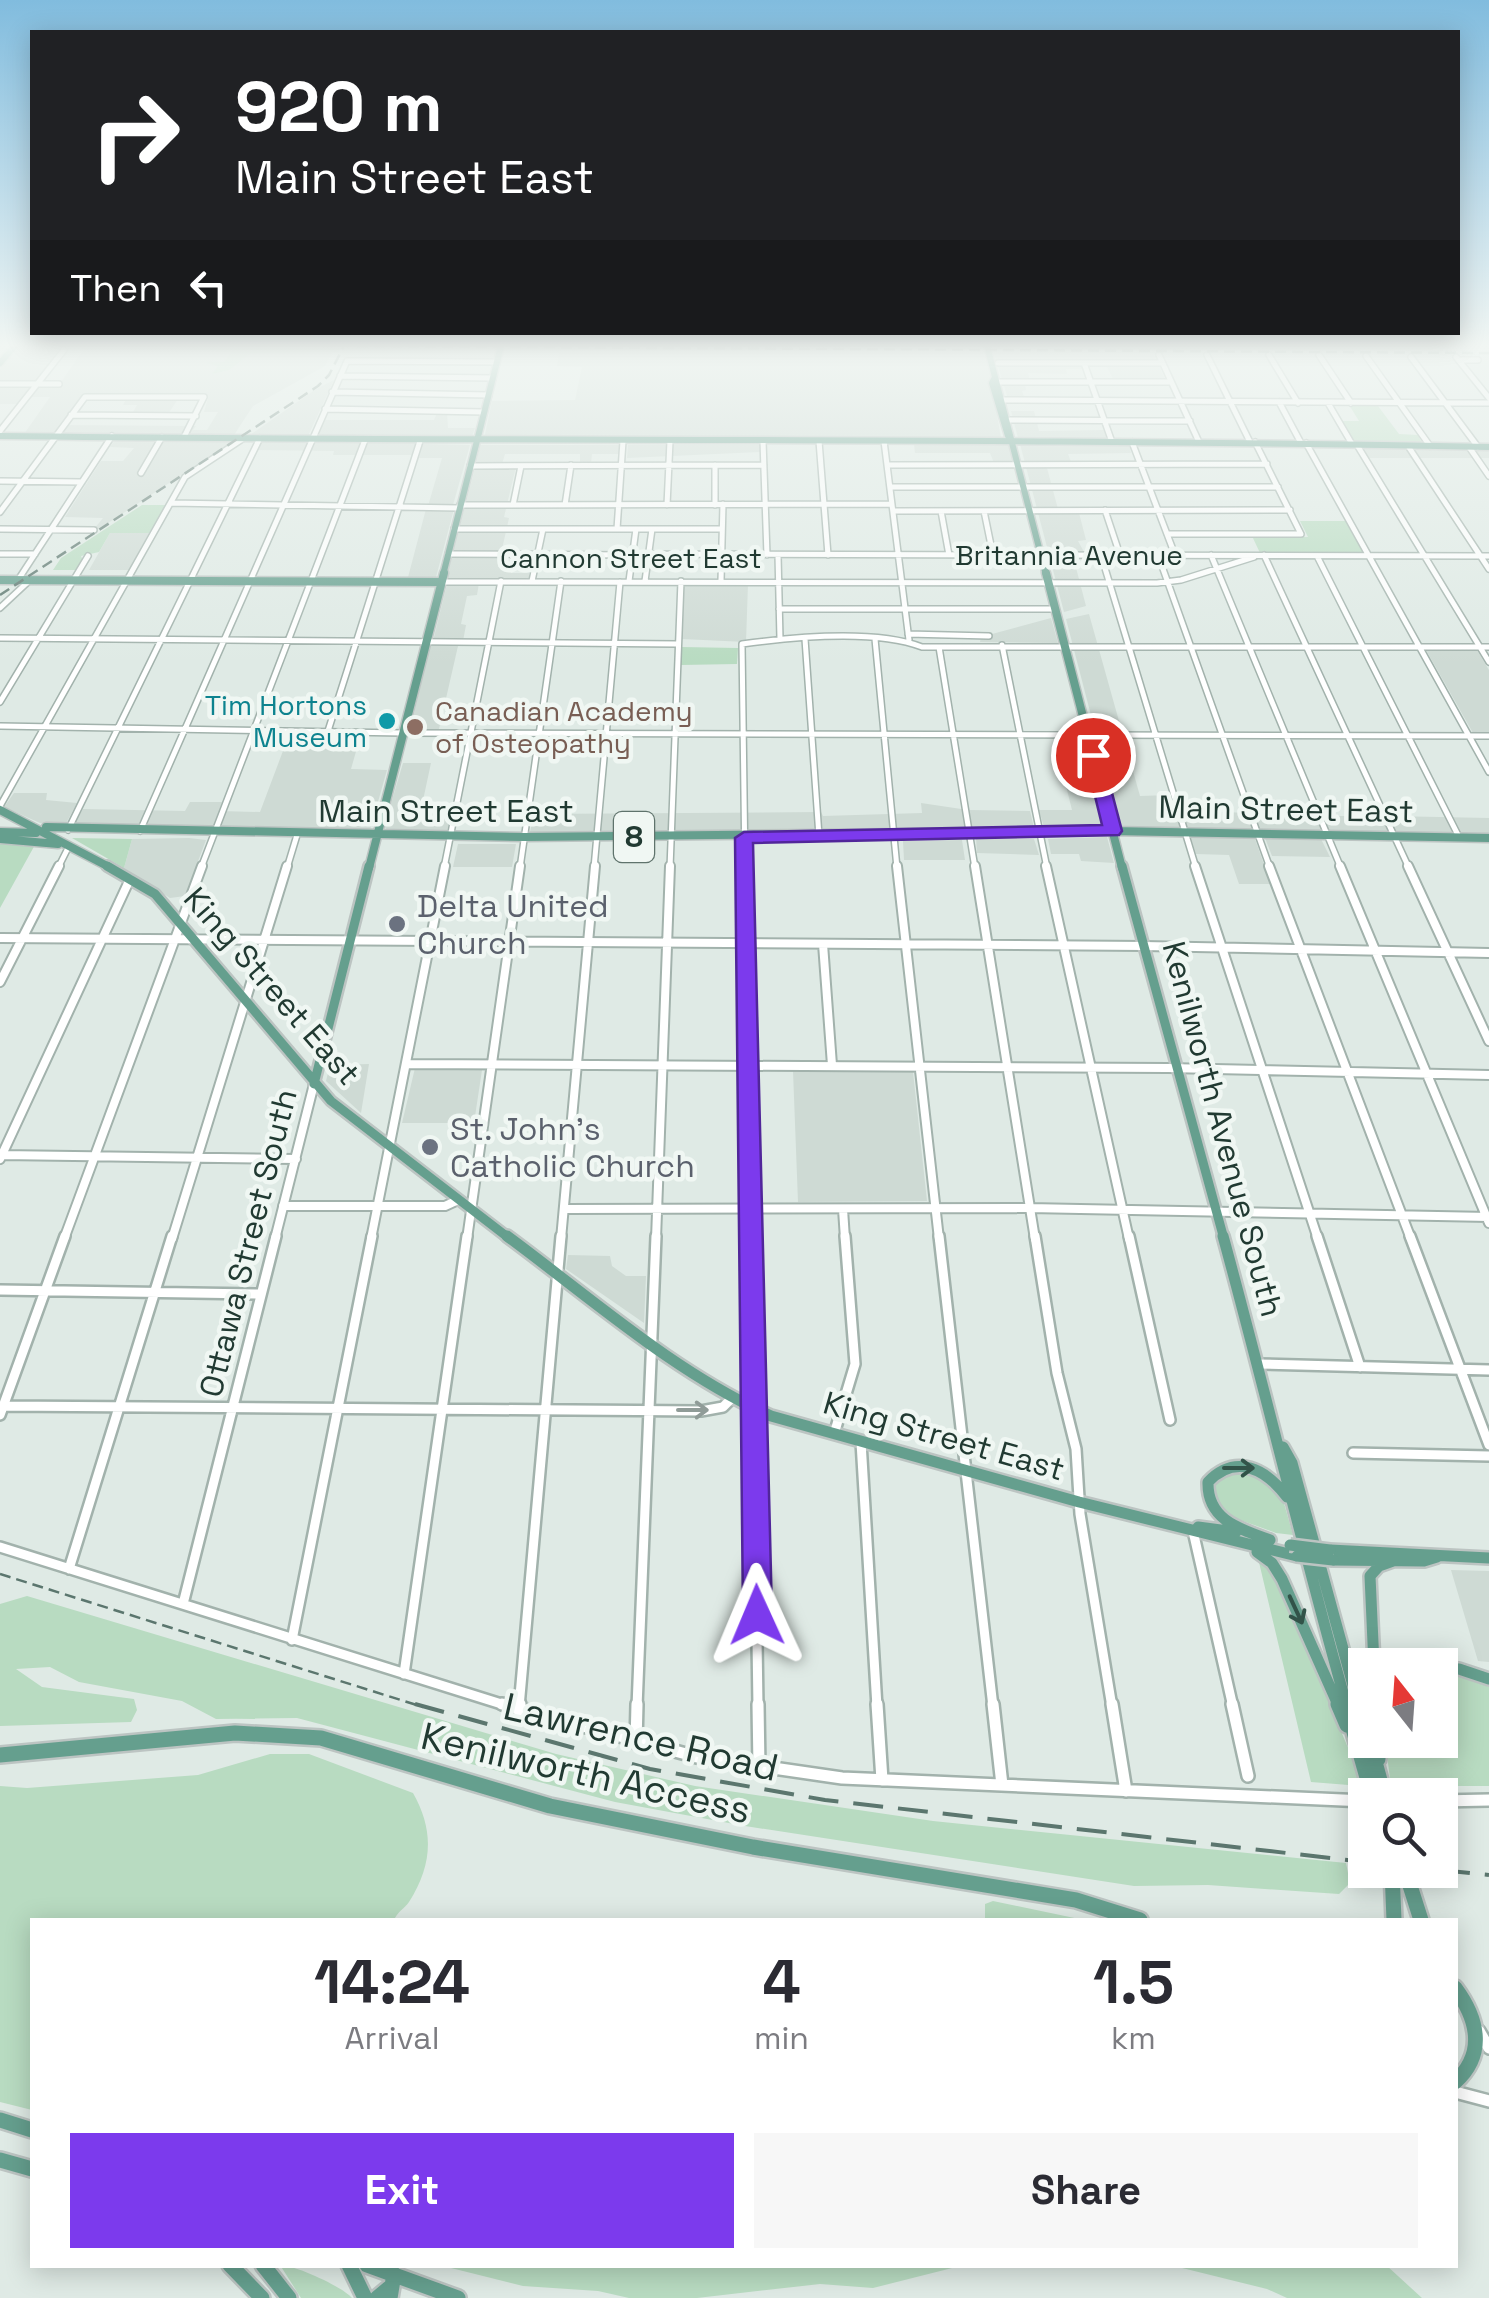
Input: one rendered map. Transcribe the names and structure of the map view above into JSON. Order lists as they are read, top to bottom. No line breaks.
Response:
{"streets":{"main road":["Cannon Street East","Main Street East","8","King Street East","Kenilworth Avenue South","Ottawa Street South","Kenilworth Access"],"street":["Britannia Avenue","Lawrence Road"]},"crossings":[["Britannia Avenue","Cannon Street East"],["Britannia Avenue","Kenilworth Avenue South"],["Cannon Street East","Kenilworth Avenue South"],["Cannon Street East","Ottawa Street South"],["Main Street East","King Street East"],["Main Street East","Kenilworth Avenue South"],["Main Street East","Ottawa Street South"],["King Street East","Ottawa Street South"],["Ottawa Street South","Lawrence Road"]],"places":["Tim Hortons Museum","Canadian Academy of Osteopathy","Delta United Church","St. John's Catholic Church"],"north":"top","page":{"turn":["920 m","Main Street East"],"then":"Then","eta":["14:24","Arrival","4","min","1.5","km"],"buttons":["Exit","Share"]}}
